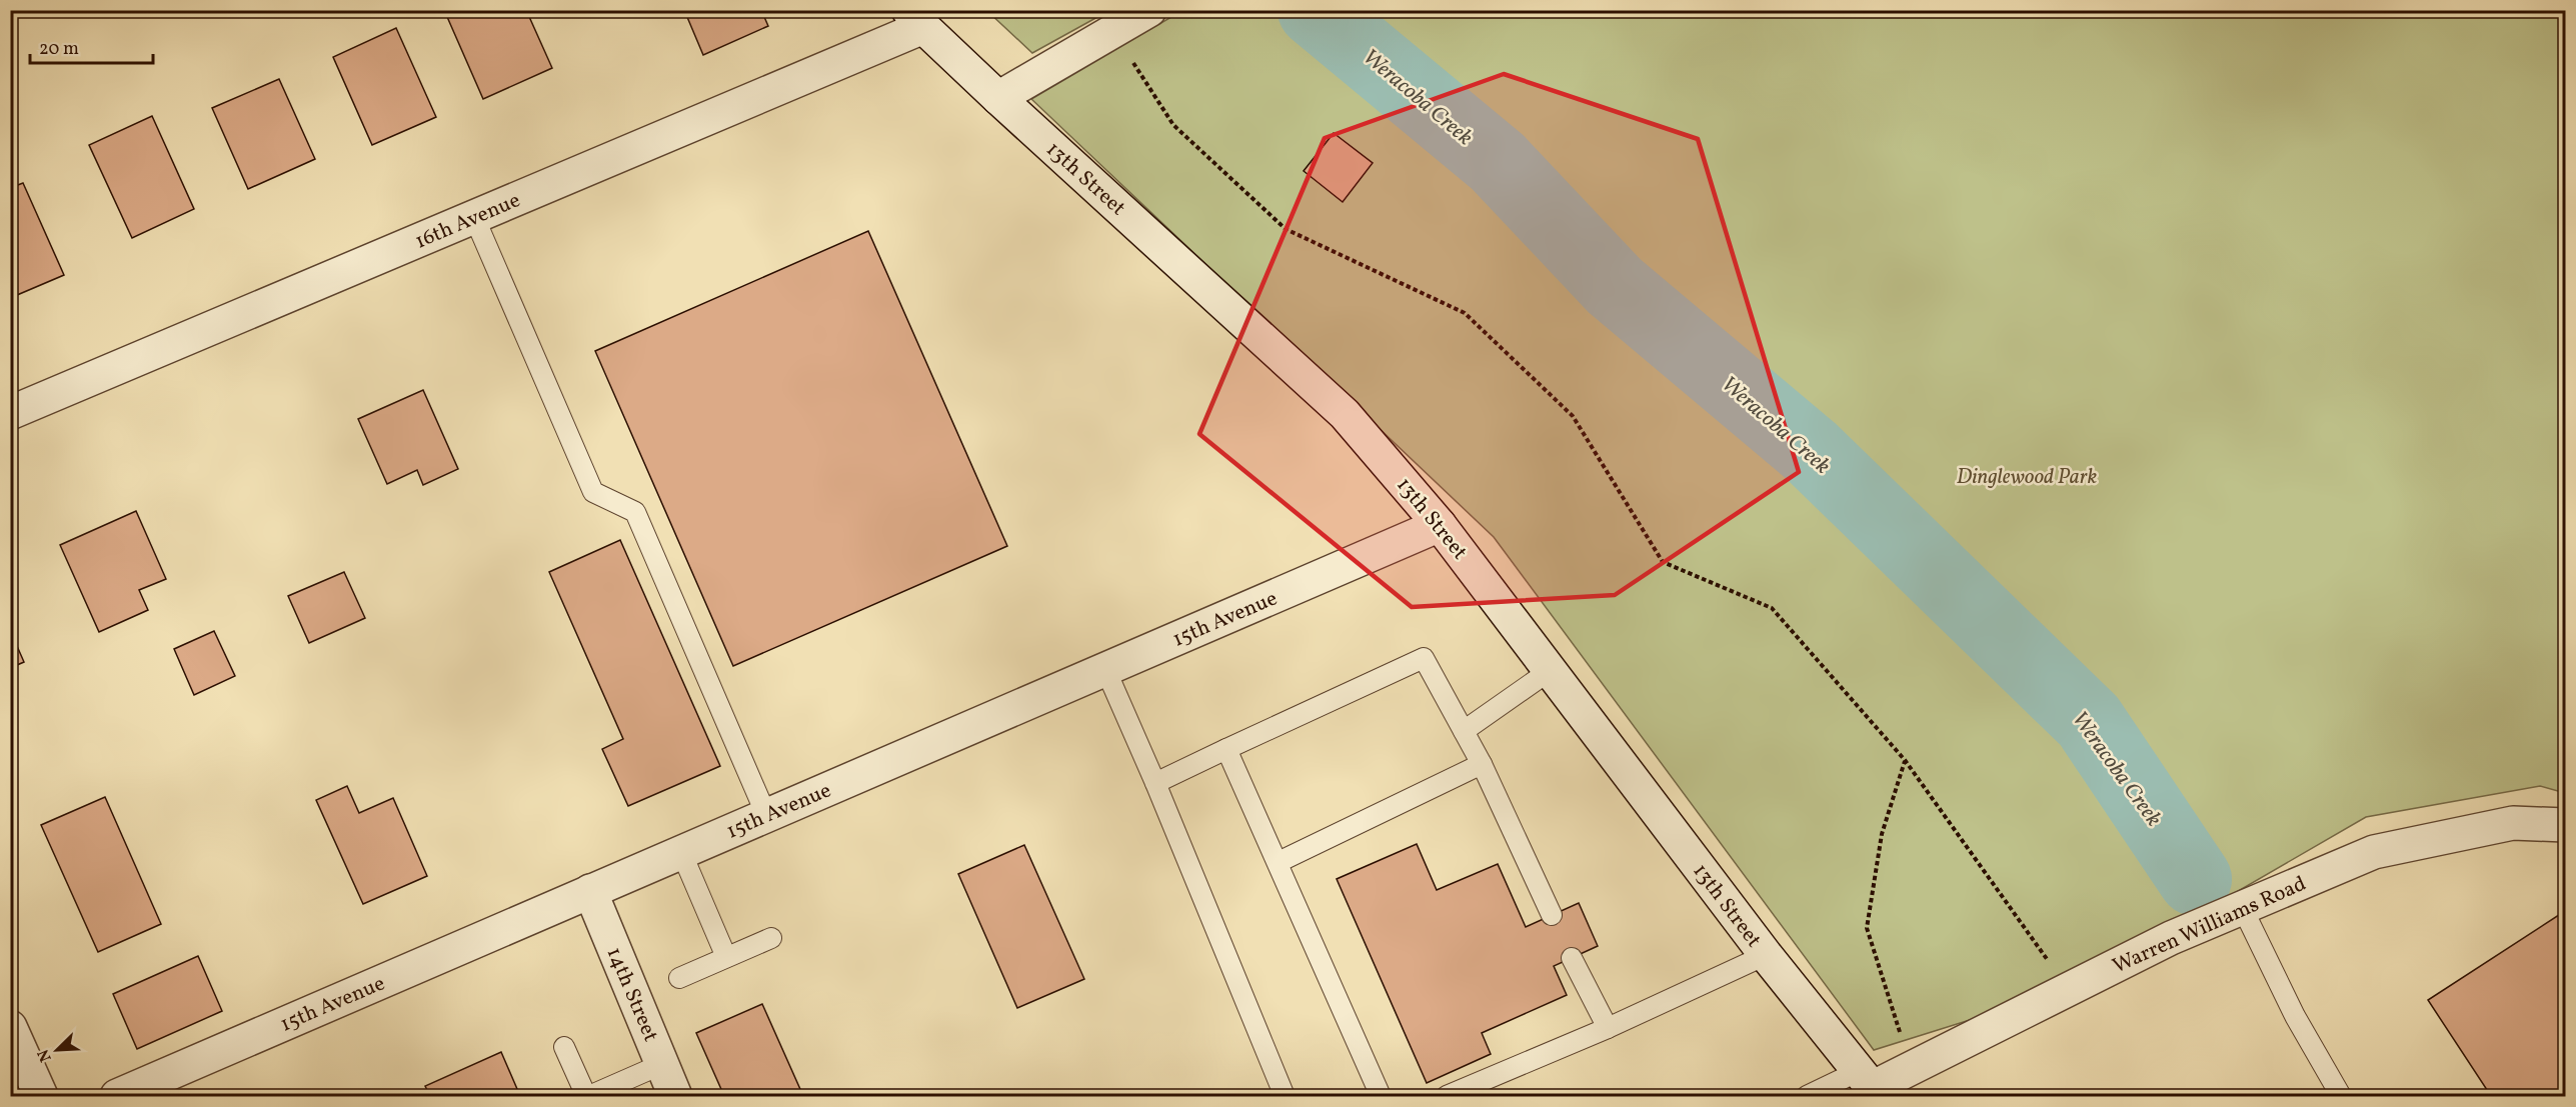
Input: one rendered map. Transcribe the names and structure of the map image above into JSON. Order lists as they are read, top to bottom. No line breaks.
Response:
{"streets":{"street":["13th Street","16th Avenue","15th Avenue","Warren Williams Road","14th Street"]},"crossings":[["13th Street","16th Avenue"],["13th Street","15th Avenue"],["13th Street","Warren Williams Road"],["15th Avenue","14th Street"]],"water":["Weracoba Creek"],"parks":["Dinglewood Park"],"scale_bar":"20 m","north":"bottom left"}
